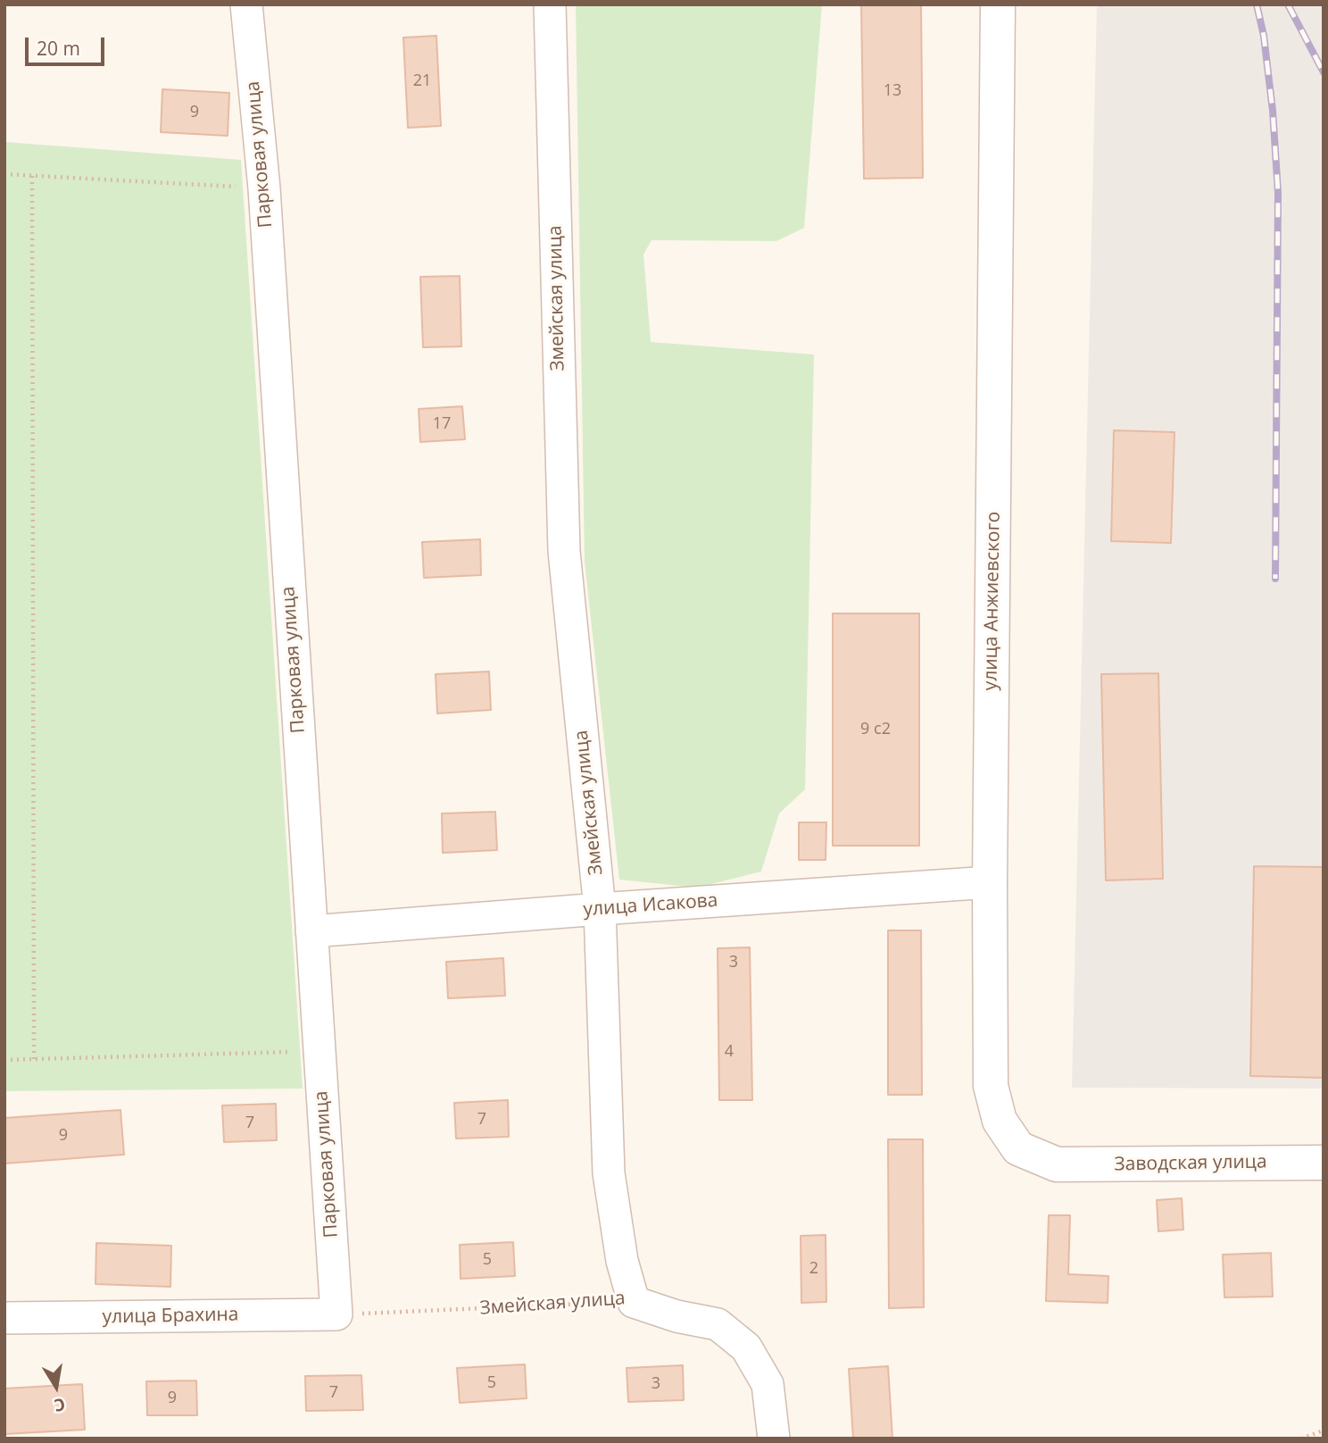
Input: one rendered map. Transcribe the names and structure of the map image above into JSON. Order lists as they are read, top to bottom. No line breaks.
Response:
{"streets":{"street":["Парковая улица","Змейская улица","улица Анжиевского","улица Исакова","Заводская улица","улица Брахина"]},"crossings":[["Парковая улица","Змейская улица"],["Парковая улица","улица Исакова"],["Парковая улица","улица Брахина"],["Змейская улица","улица Исакова"],["Змейская улица","улица Брахина"],["улица Анжиевского","улица Исакова"],["улица Анжиевского","Заводская улица"]],"house_numbers":["21","13","9","17","9 с2","3","4","7","7","9","5","2","5","3","7","9"],"scale_bar":"20 m","north":"bottom"}
